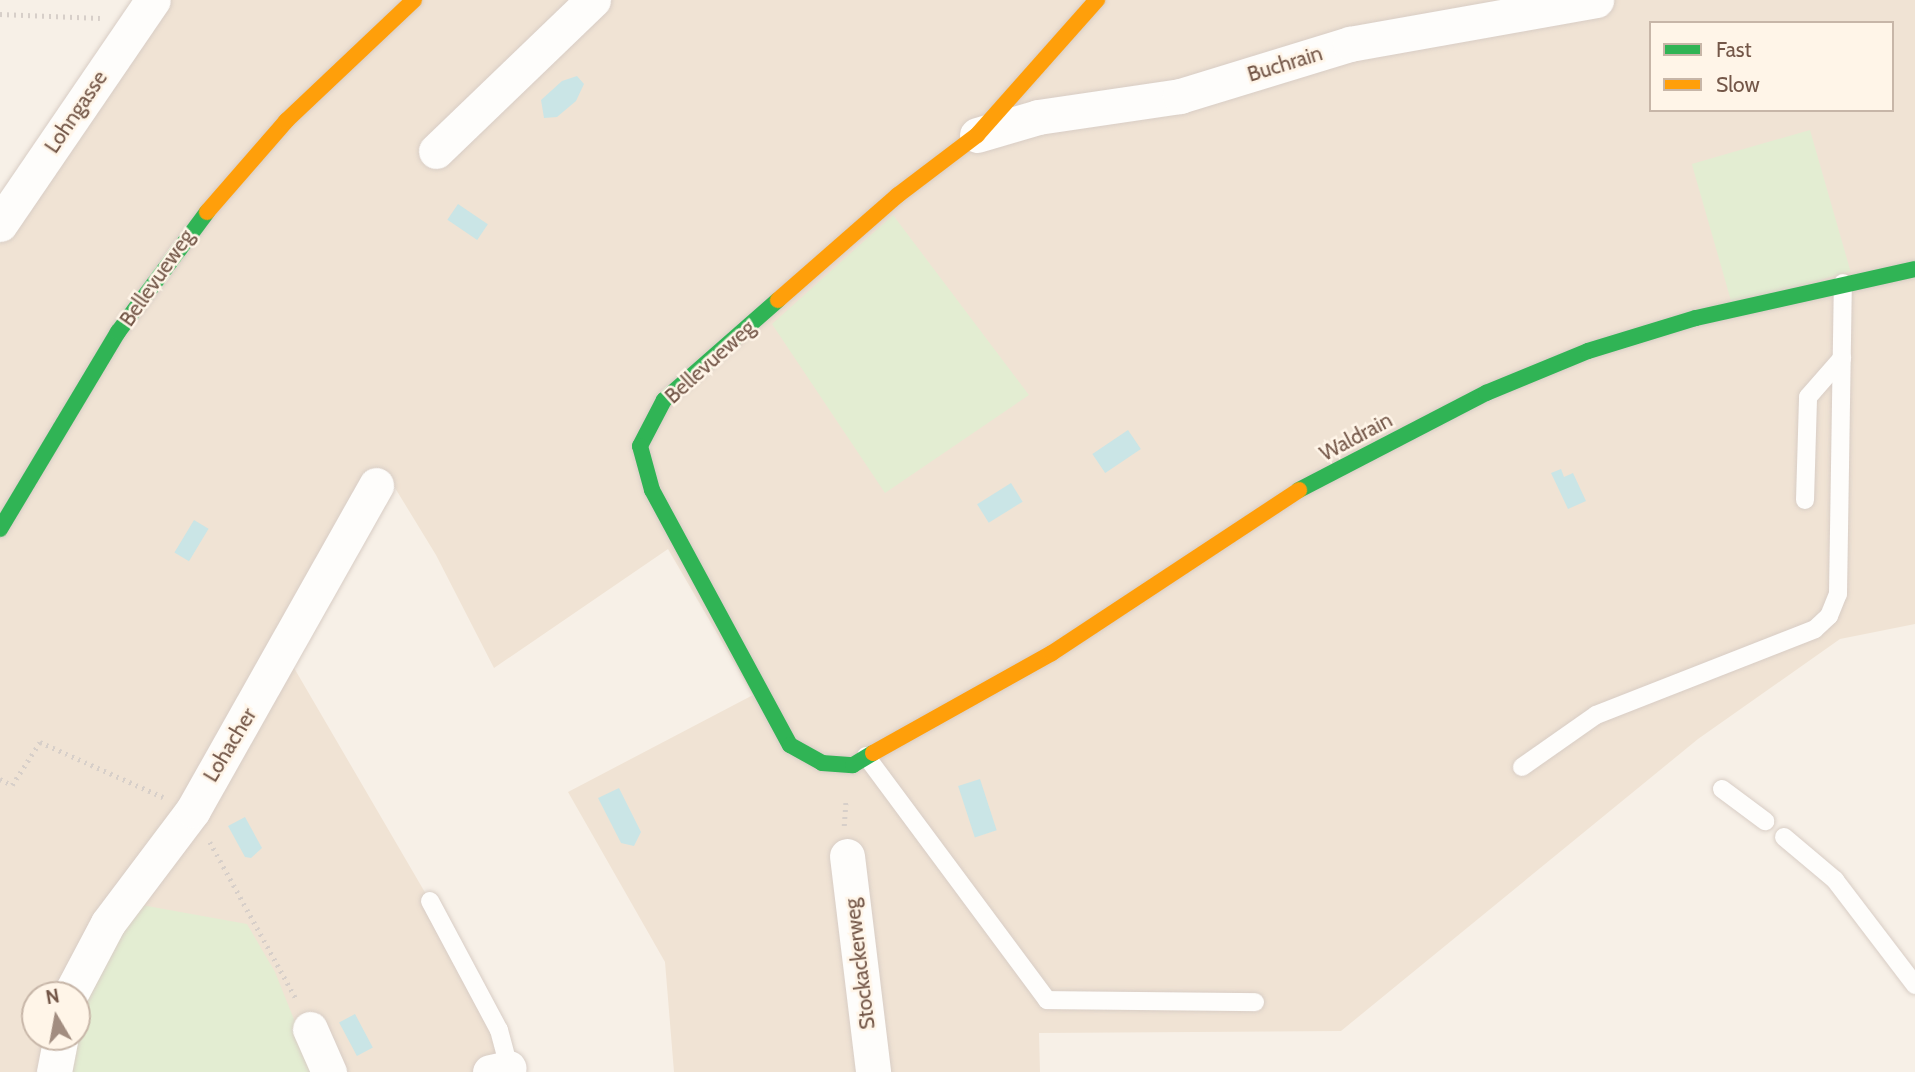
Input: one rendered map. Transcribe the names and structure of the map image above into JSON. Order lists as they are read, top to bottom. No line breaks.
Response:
{"streets":{"street":["Buchrain","Lohngasse","Bellevueweg","Waldrain","Lohacher","Stockackerweg"]},"crossings":[["Buchrain","Bellevueweg"],["Bellevueweg","Waldrain"]],"legend":["Fast","Slow"],"north":"top"}
